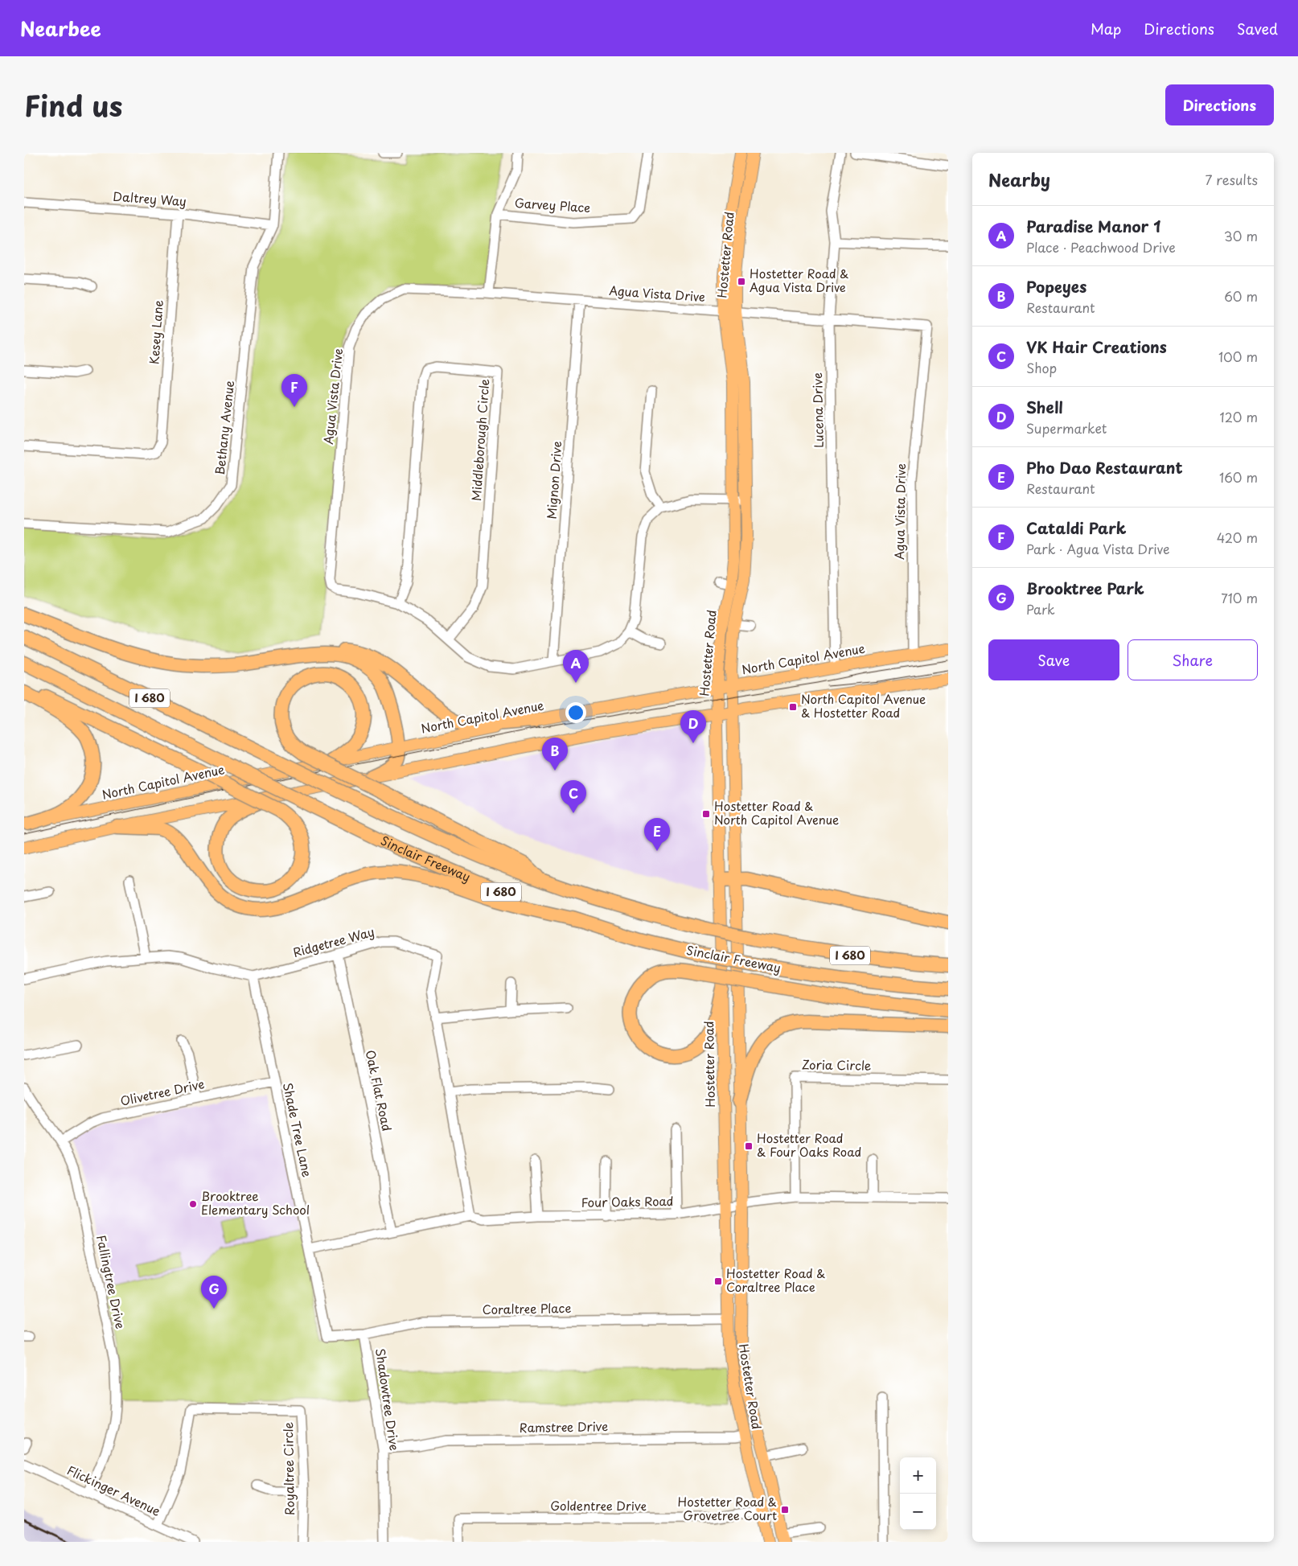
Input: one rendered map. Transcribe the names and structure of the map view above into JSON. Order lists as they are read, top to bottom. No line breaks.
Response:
{"streets":{"highway":["I 680","Sinclair Freeway"],"main road":["Hostetter Road","North Capitol Avenue"],"street":["Daltrey Way","Garvey Place","Agua Vista Drive","Kesey Lane","Lucena Drive","Bethany Avenue","Middleborough Circle","Mignon Drive","Ridgetree Way","Zoria Circle","Oak Flat Road","Olivetree Drive","Shade Tree Lane","Four Oaks Road","Fallingtree Drive","Coraltree Place","Shadowtree Drive","Ramstree Drive","Royaltree Circle","Flickinger Avenue","Goldentree Drive"]},"crossings":[["Daltrey Way","Kesey Lane"],["Daltrey Way","Bethany Avenue"],["Hostetter Road","Agua Vista Drive"],["Hostetter Road","North Capitol Avenue"],["Hostetter Road","Four Oaks Road"],["Hostetter Road","Coraltree Place"],["Hostetter Road","Ramstree Drive"],["Hostetter Road","Goldentree Drive"],["Agua Vista Drive","Lucena Drive"],["Agua Vista Drive","Middleborough Circle"],["Agua Vista Drive","Mignon Drive"],["Agua Vista Drive","North Capitol Avenue"],["Lucena Drive","North Capitol Avenue"],["Ridgetree Way","Oak Flat Road"],["Ridgetree Way","Shade Tree Lane"],["Ridgetree Way","Four Oaks Road"],["Zoria Circle","Four Oaks Road"],["Oak Flat Road","Four Oaks Road"],["Olivetree Drive","Shade Tree Lane"],["Olivetree Drive","Fallingtree Drive"],["Shade Tree Lane","Four Oaks Road"],["Shade Tree Lane","Coraltree Place"],["Fallingtree Drive","Flickinger Avenue"],["Coraltree Place","Shadowtree Drive"],["Shadowtree Drive","Ramstree Drive"],["Royaltree Circle","Flickinger Avenue"]],"places":{"transit":["Hostetter Road & Agua Vista Drive","North Capitol Avenue & Hostetter Road","Hostetter Road & North Capitol Avenue","Hostetter Road & Four Oaks Road","Hostetter Road & Coraltree Place","Hostetter Road & Grovetree Court"],"other":["Brooktree Elementary School"]},"page":{"header":"Nearbee","nav":["Map","Directions","Saved"],"title":"Find us","buttons":["Directions",["Save","Share"]],"heading":["Nearby","7 results"],"list":[{"mark":"A","name":"Paradise Manor 1","note":"Place · Peachwood Drive","value":"30 m"},{"mark":"B","name":"Popeyes","note":"Restaurant","value":"60 m"},{"mark":"C","name":"VK Hair Creations","note":"Shop","value":"100 m"},{"mark":"D","name":"Shell","note":"Supermarket","value":"120 m"},{"mark":"E","name":"Pho Dao Restaurant","note":"Restaurant","value":"160 m"},{"mark":"F","name":"Cataldi Park","note":"Park · Agua Vista Drive","value":"420 m"},{"mark":"G","name":"Brooktree Park","note":"Park","value":"710 m"}],"pins":["F","A","D","B","C","E","G"],"map_buttons":["+","−"]}}
